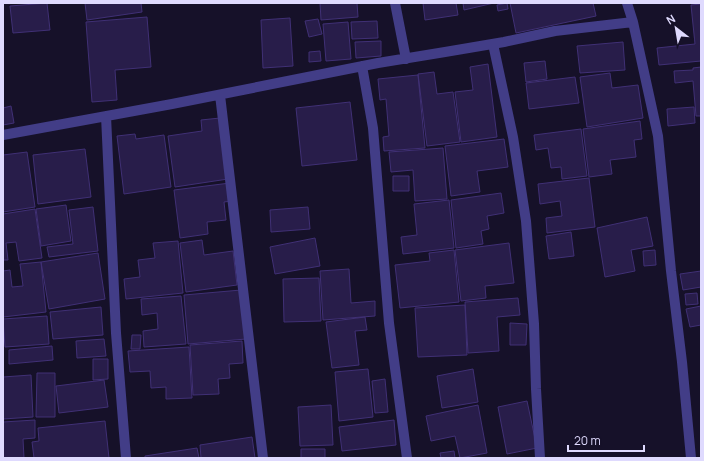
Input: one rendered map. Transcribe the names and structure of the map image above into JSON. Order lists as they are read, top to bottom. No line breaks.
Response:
{"scale_bar":"20 m","north":"top left"}
